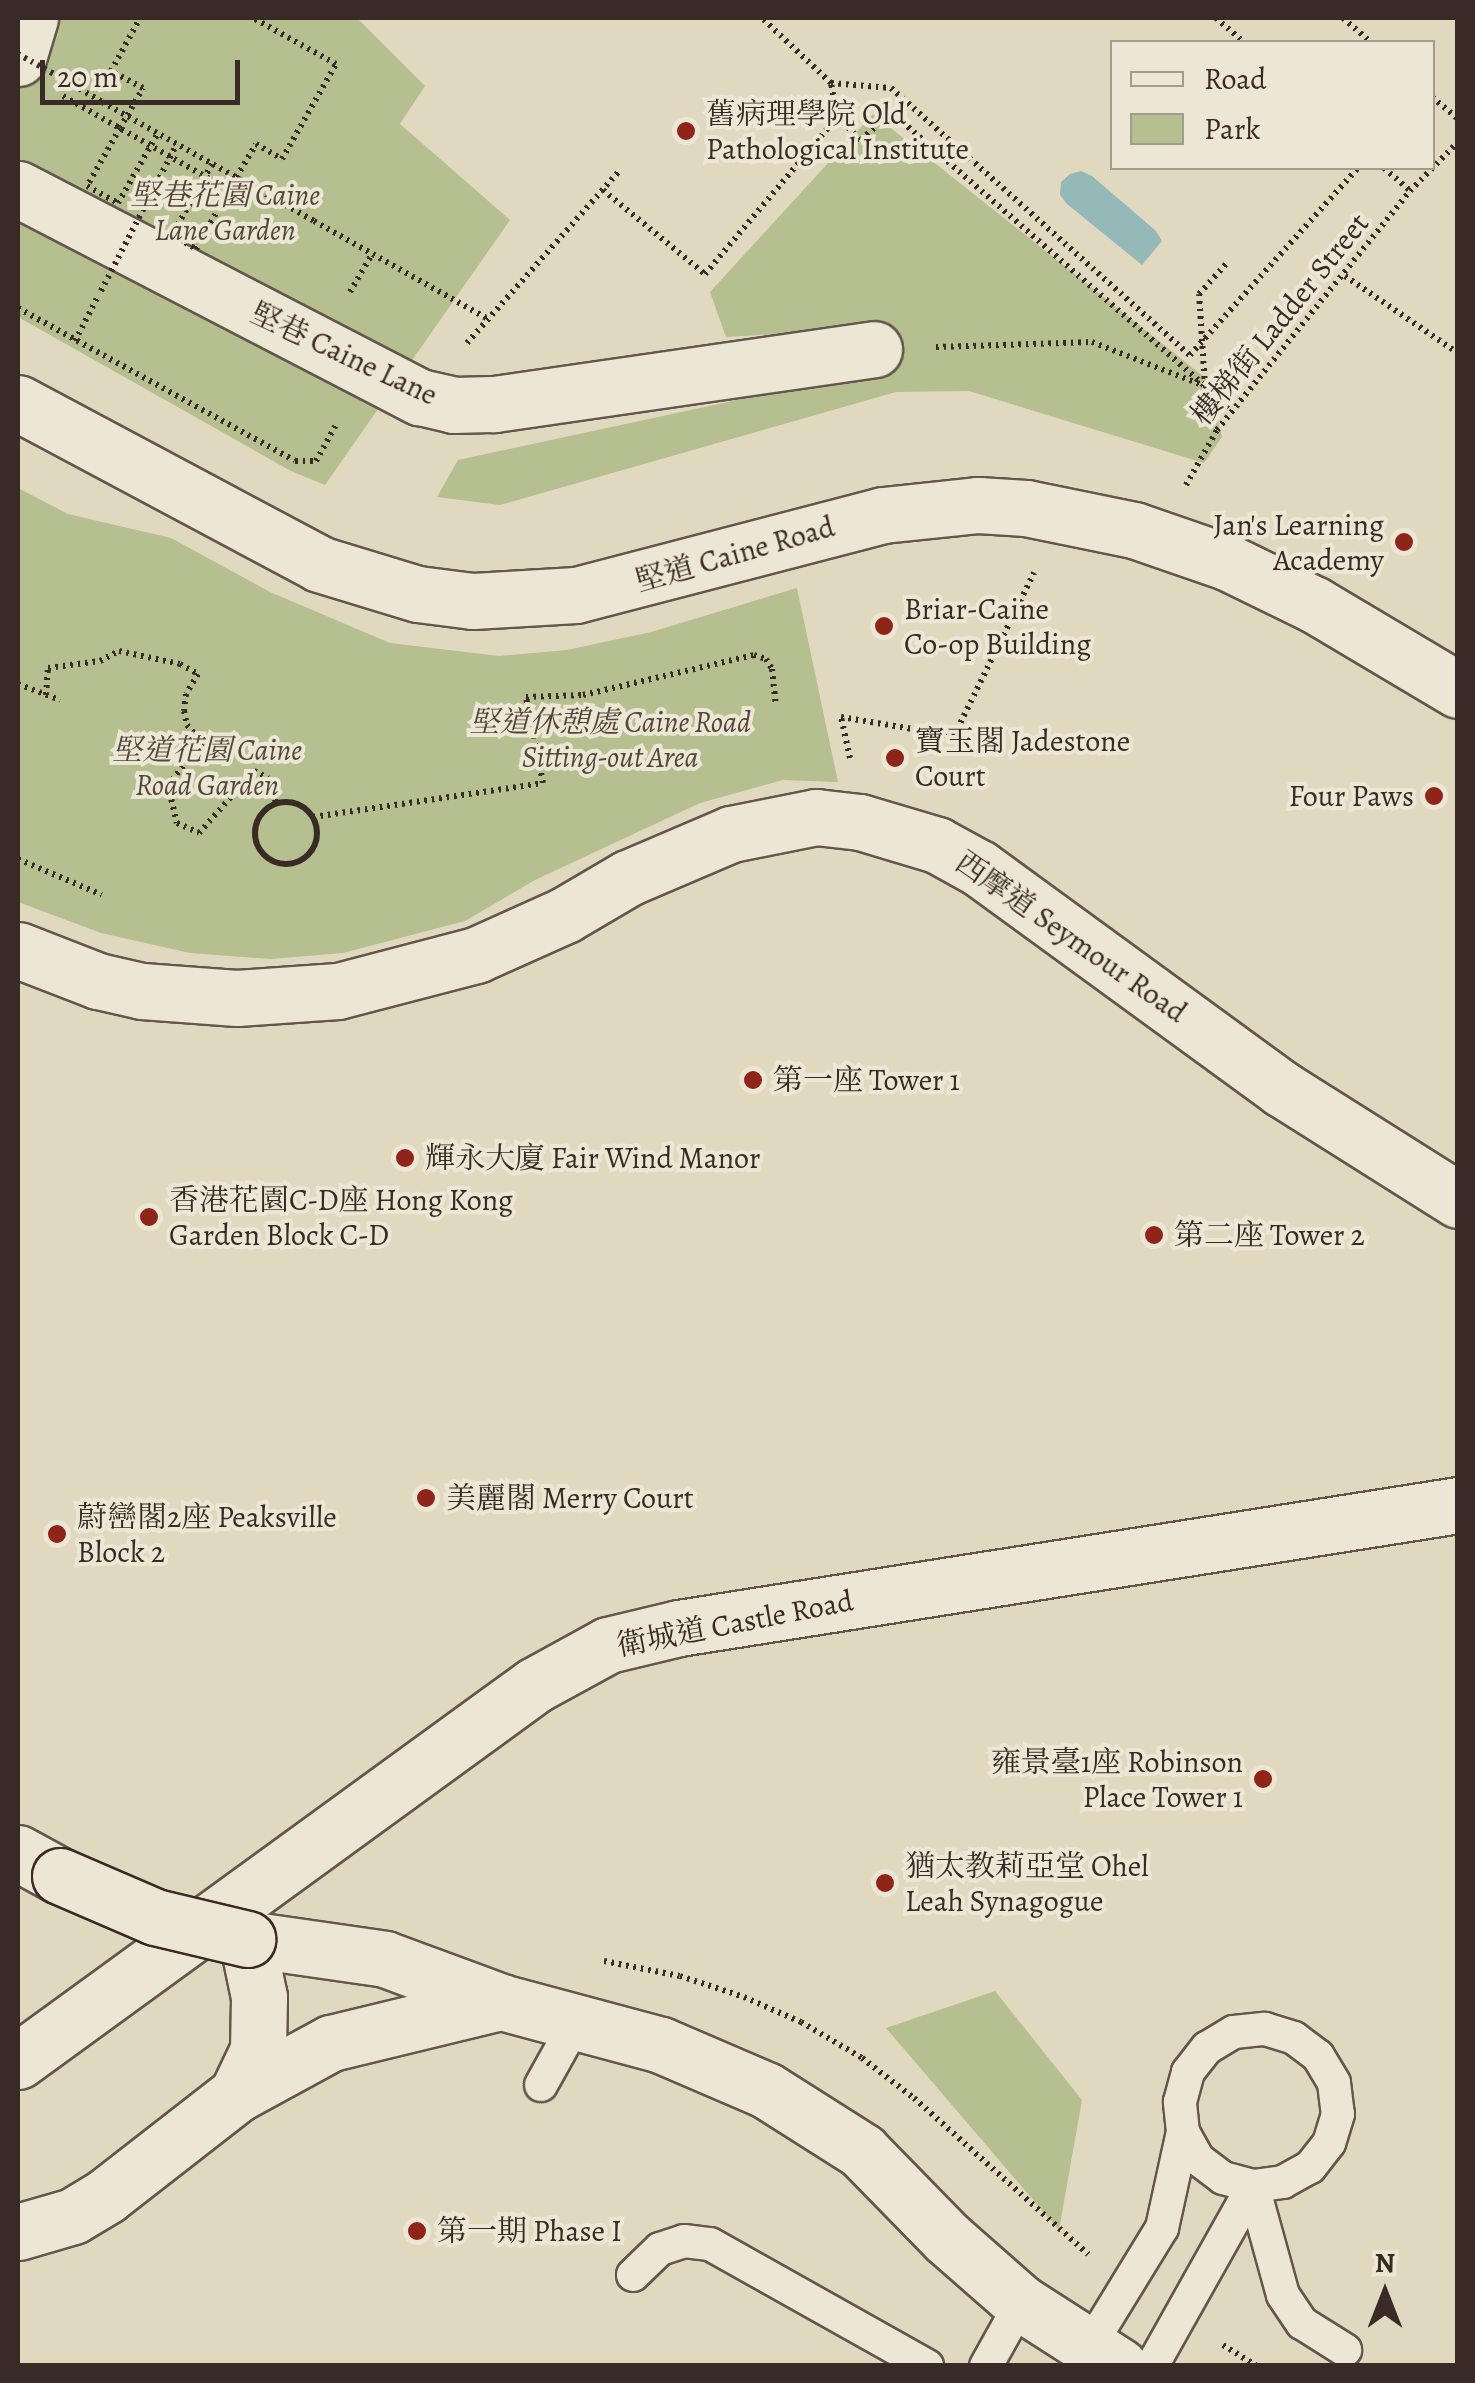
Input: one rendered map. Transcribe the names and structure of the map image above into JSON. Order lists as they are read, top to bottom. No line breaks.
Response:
{"streets":{"street":["堅巷 Caine Lane","堅道 Caine Road","西摩道 Seymour Road","衛城道 Castle Road"],"path":["樓梯街 Ladder Street"]},"parks":["堅巷花園 Caine Lane Garden","堅道休憩處 Caine Road Sitting-out Area","堅道花園 Caine Road Garden"],"places":["舊病理學院 Old Pathological Institute","Jan's Learning Academy","Briar-Caine Co-op Building","寶玉閣 Jadestone Court","Four Paws","第一座 Tower 1","輝永大廈 Fair Wind Manor","香港花園C-D座 Hong Kong Garden Block C-D","第二座 Tower 2","美麗閣 Merry Court","蔚巒閣2座 Peaksville Block 2","雍景臺1座 Robinson Place Tower 1","猶太教莉亞堂 Ohel Leah Synagogue","第一期 Phase I"],"legend":["Road","Park"],"scale_bar":"20 m","north":"top"}
